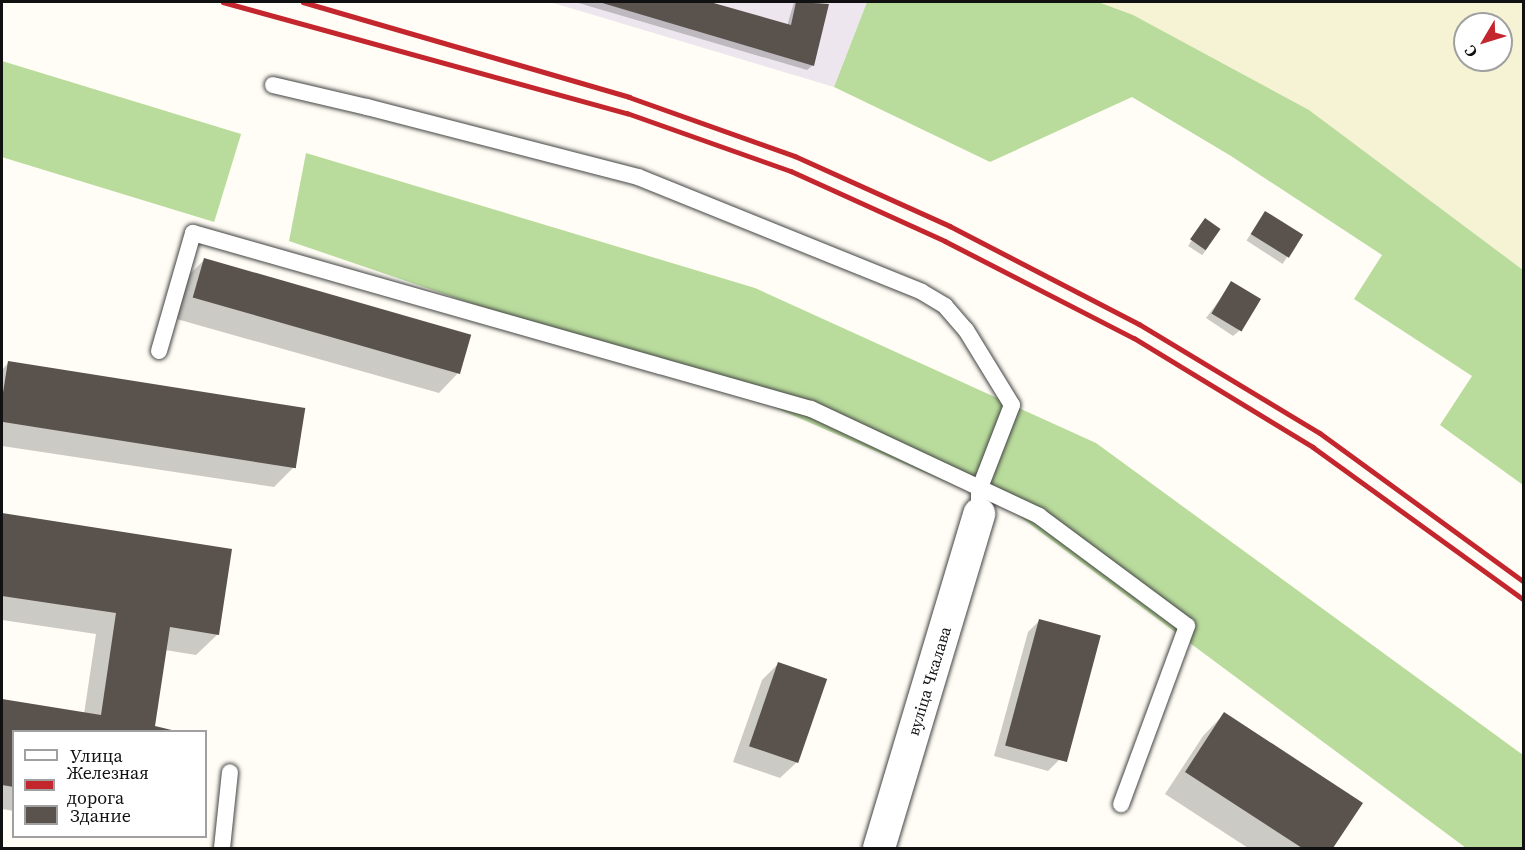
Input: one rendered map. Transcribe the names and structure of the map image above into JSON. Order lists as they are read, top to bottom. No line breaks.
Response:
{"streets":{"street":["вуліца Чкалава"]},"legend":["Улица","Железная дорога","Здание"],"north":"bottom left"}
